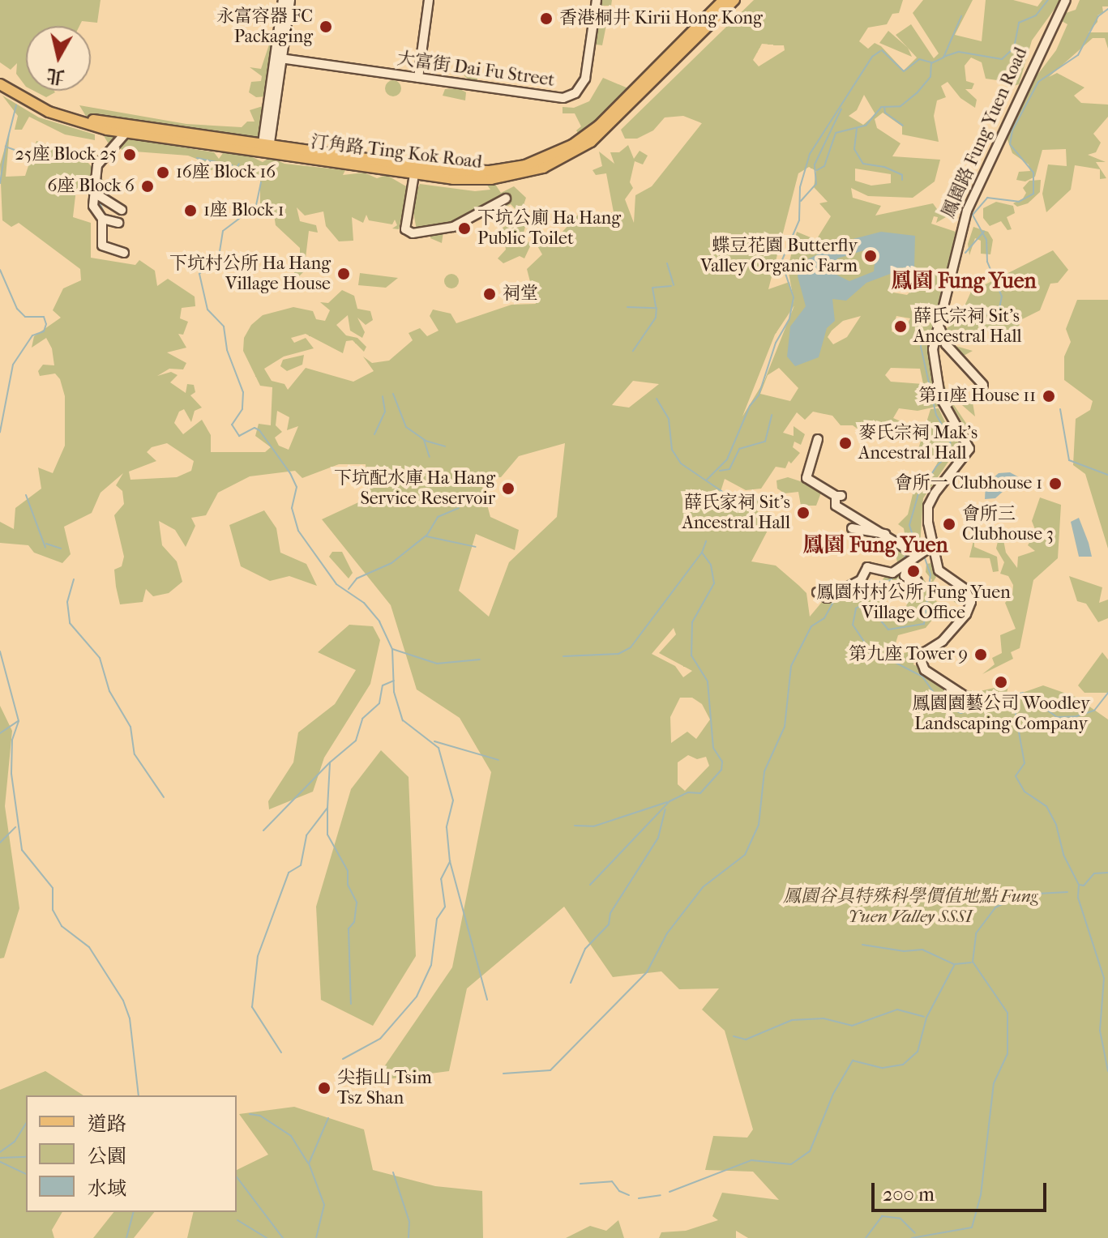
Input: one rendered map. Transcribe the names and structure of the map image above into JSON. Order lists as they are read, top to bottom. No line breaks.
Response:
{"streets":{"main road":["汀角路 Ting Kok Road"],"street":["大富街 Dai Fu Street","鳳園路 Fung Yuen Road"]},"districts":["鳳園 Fung Yuen","鳳園 Fung Yuen"],"parks":["鳳園谷具特殊科學價值地點 Fung Yuen Valley SSSI"],"places":["香港桐井 Kirii Hong Kong","永富容器 FC Packaging","25座 Block 25","16座 Block 16","6座 Block 6","1座 Block 1","下坑公廁 Ha Hang Public Toilet","蝶豆花園 Butterfly Valley Organic Farm","下坑村公所 Ha Hang Village House","祠堂","薛氏宗祠 Sit's Ancestral Hall","第11座 House 11","麥氏宗祠 Mak's Ancestral Hall","會所一 Clubhouse 1","下坑配水庫 Ha Hang Service Reservoir","薛氏家祠 Sit's Ancestral Hall","會所三 Clubhouse 3","鳳園村村公所 Fung Yuen Village Office","第九座 Tower 9","鳳園園藝公司 Woodley Landscaping Company","尖指山 Tsim Tsz Shan"],"legend":["道路","公園","水域"],"scale_bar":"200 m","north":"bottom"}
